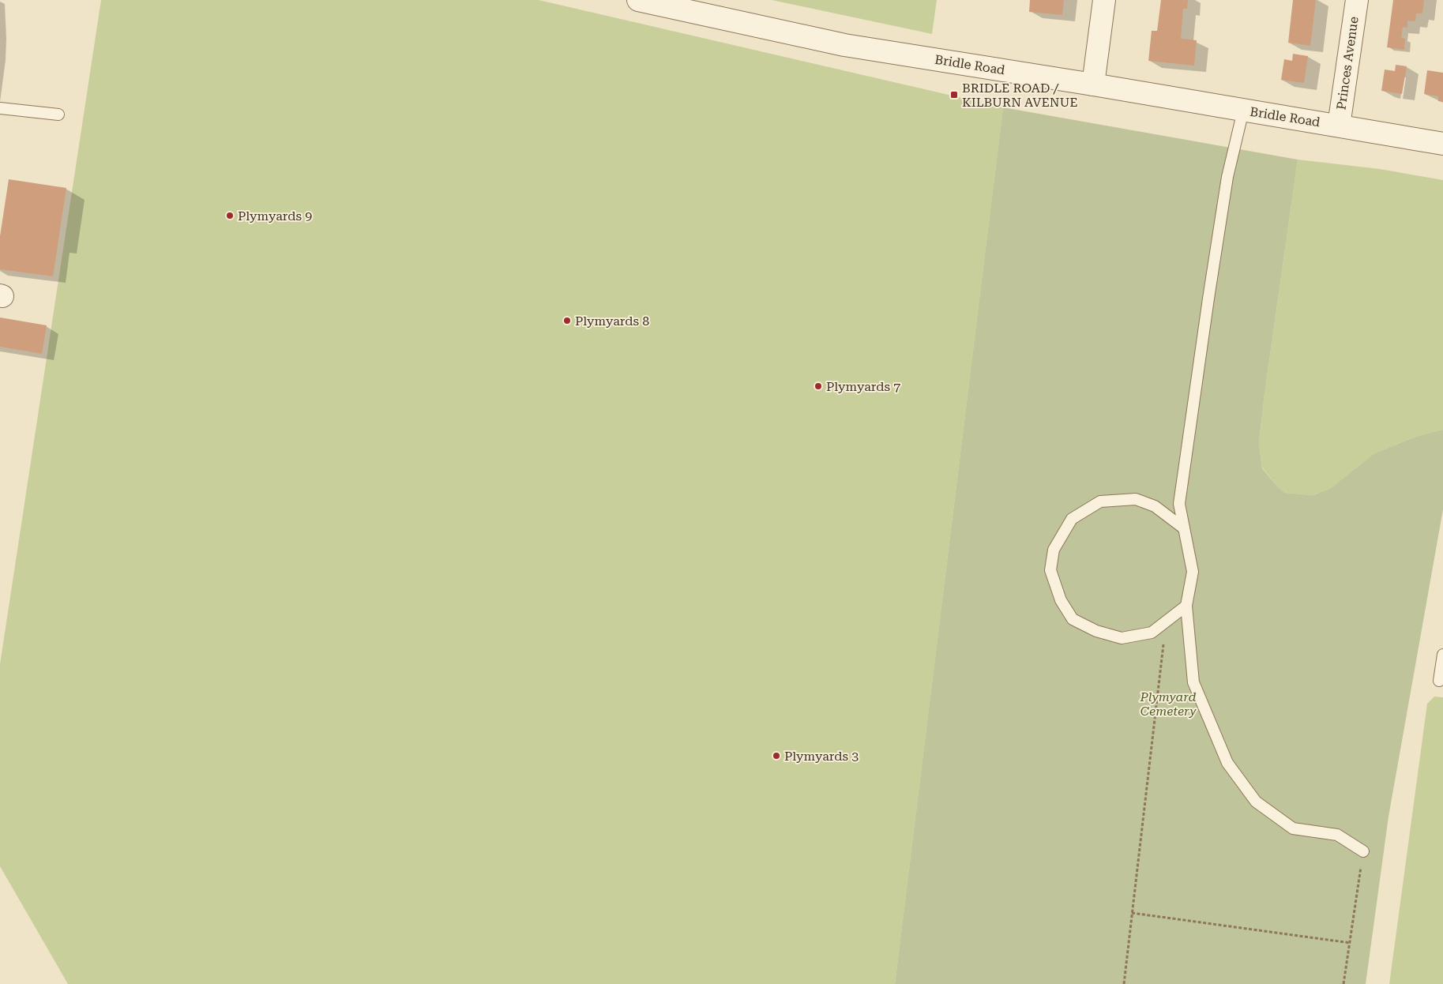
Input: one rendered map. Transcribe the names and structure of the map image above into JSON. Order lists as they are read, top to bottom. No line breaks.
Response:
{"streets":{"street":["Princes Avenue","Bridle Road"]},"crossings":[["Princes Avenue","Bridle Road"]],"parks":["Plymyard Cemetery"],"places":{"transit":["BRIDLE ROAD / KILBURN AVENUE"],"other":["Plymyards 9","Plymyards 8","Plymyards 7","Plymyards 3"]}}
